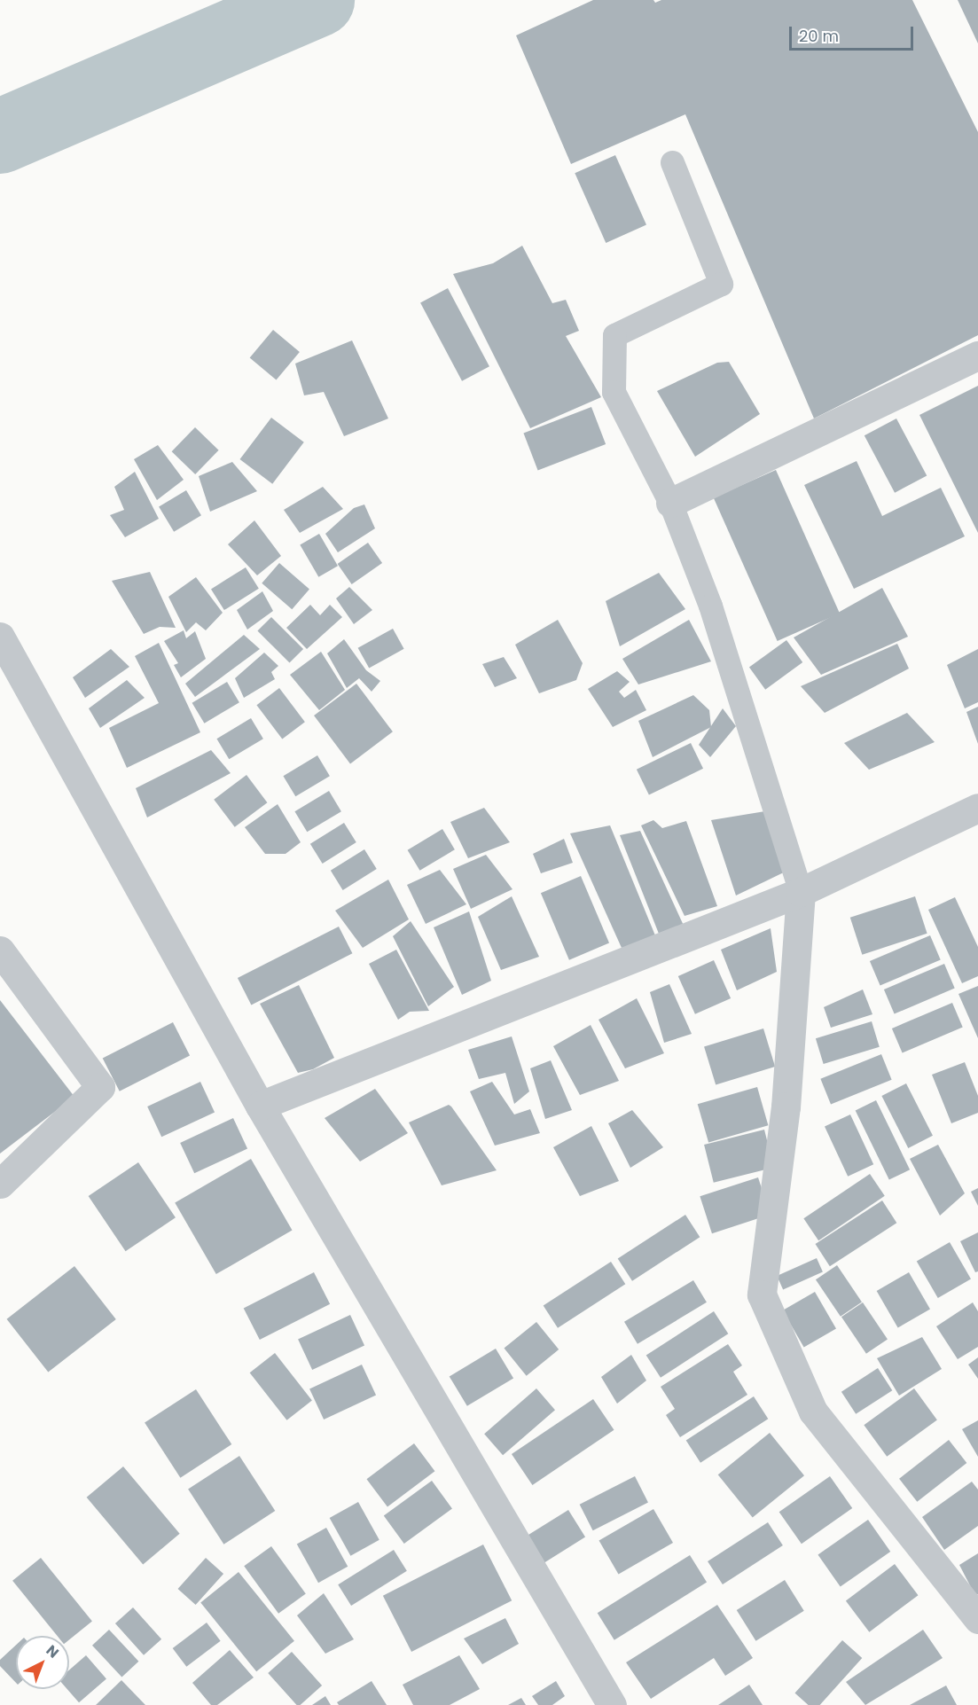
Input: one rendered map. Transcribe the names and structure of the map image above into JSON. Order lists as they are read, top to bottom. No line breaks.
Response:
{"scale_bar":"20 m","north":"top right"}
